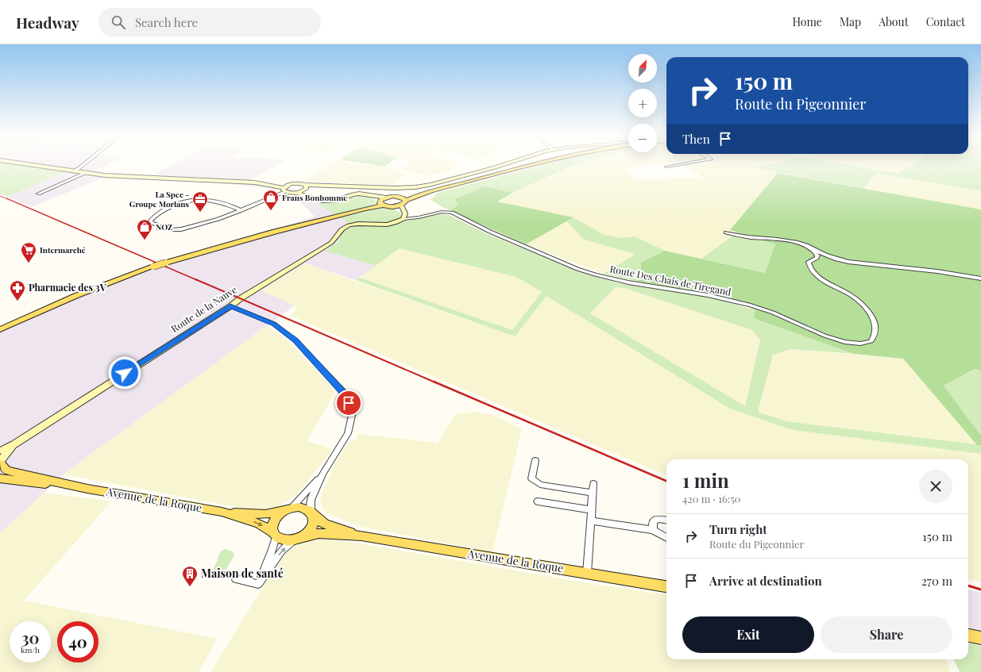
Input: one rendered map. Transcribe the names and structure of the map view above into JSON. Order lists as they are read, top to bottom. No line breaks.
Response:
{"streets":{"main road":["Route de la Nauve","Avenue de la Roque"],"street":["Route Des Chais de Tiregand"]},"crossings":[["Route Des Chais de Tiregand","Route de la Nauve"]],"places":{"shop":["Frans Bonhomme","NOZ"],"office":["La Spec - Groupe Morlans"],"supermarket":["Intermarché"],"pharmacy":["Pharmacie des 3V"],"building":["Maison de santé"]},"north":"top right","page":{"header":"Headway","search":"Search here","nav":["Home","Map","About","Contact"],"map_buttons":["+","−"],"turn":["150 m","Route du Pigeonnier"],"then":"Then","heading":["1 min","420 m · 16:50"],"list":[{"name":"Turn right","note":"Route du Pigeonnier","value":"150 m"},{"name":"Arrive at destination","value":"270 m"}],"buttons":["Exit","Share"],"speed":"30 km/h","limit":"40"}}
